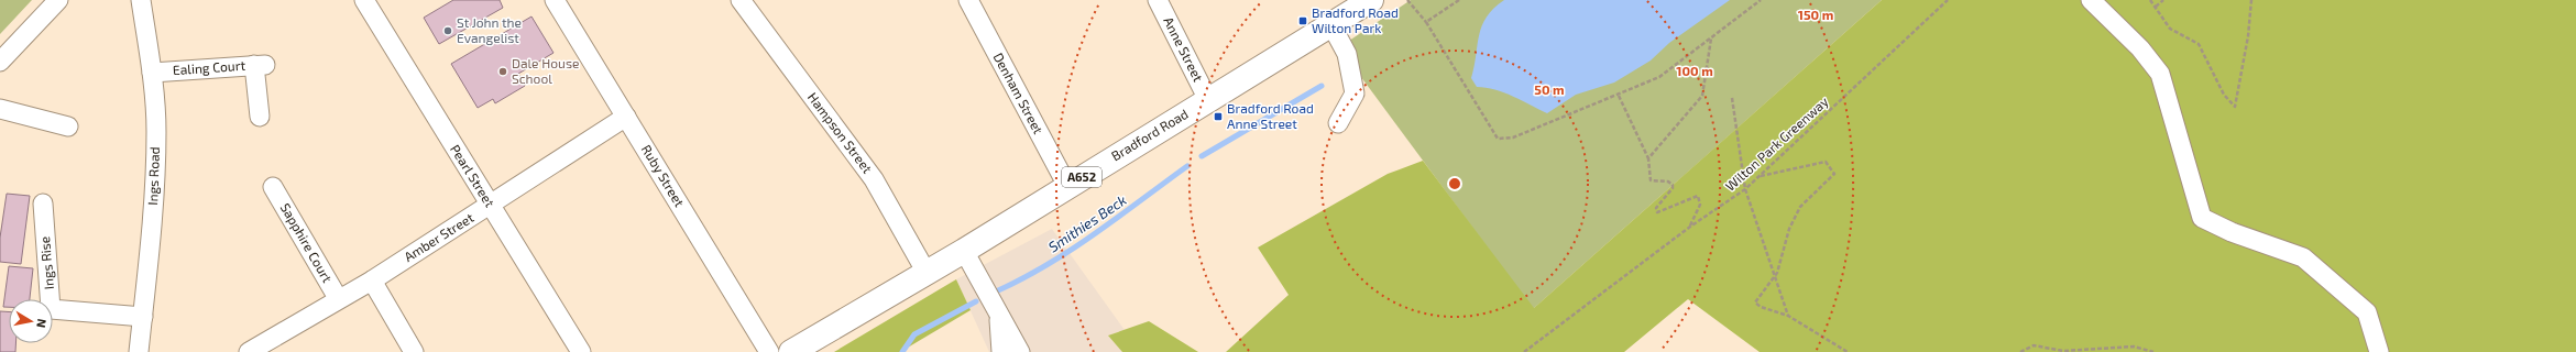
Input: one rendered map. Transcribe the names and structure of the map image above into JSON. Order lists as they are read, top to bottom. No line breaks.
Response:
{"streets":{"main road":["Bradford Road","A652"],"street":["Anne Street","Ealing Court","Denham Street","Hampson Street","Ings Road","Pearl Street","Ruby Street","Amber Street","Sapphire Court","Ings Rise"],"path":["Wilton Park Greenway"]},"crossings":[["Anne Street","Bradford Road"],["Ealing Court","Ings Road"],["Denham Street","Bradford Road"],["Hampson Street","Bradford Road"],["Ings Road","Ings Rise"],["Pearl Street","Amber Street"],["Ruby Street","Amber Street"],["Amber Street","Sapphire Court"]],"water":["Smithies Beck"],"places":{"transit":["Bradford Road Wilton Park","Bradford Road Anne Street"],"other":["St John the Evangelist","Dale House School"]},"north":"right","rings":["150 m","100 m","50 m"]}
